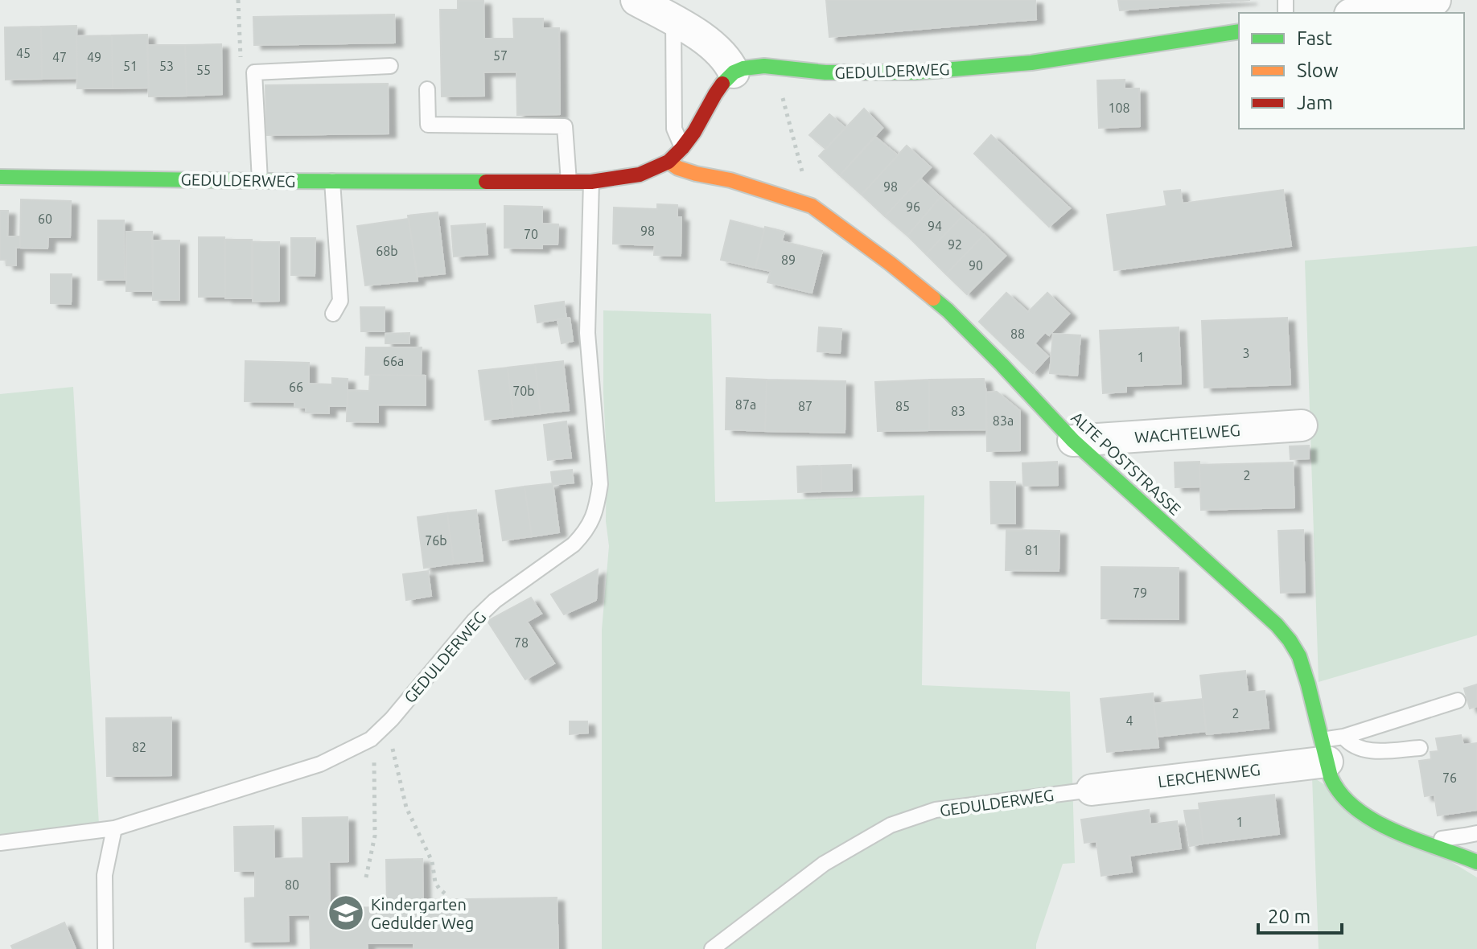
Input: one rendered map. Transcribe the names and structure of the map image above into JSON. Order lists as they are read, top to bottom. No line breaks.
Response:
{"streets":{"street":["GEDULDERWEG","WACHTELWEG","ALTE POSTSTRASSE","LERCHENWEG"]},"crossings":[["GEDULDERWEG","ALTE POSTSTRASSE"],["GEDULDERWEG","LERCHENWEG"],["WACHTELWEG","ALTE POSTSTRASSE"],["ALTE POSTSTRASSE","LERCHENWEG"]],"places":{"school or university":["Kindergarten Gedulder Weg"]},"house_numbers":["45","57","47","49","51","53","55","108","98","96","60","94","98","70","92","68b","89","90","88","3","1","66a","66","70b","87a","87","85","83","83a","2","76b","81","79","78","2","4","82","76","1","80"],"legend":["Fast","Slow","Jam"],"scale_bar":"20 m"}
